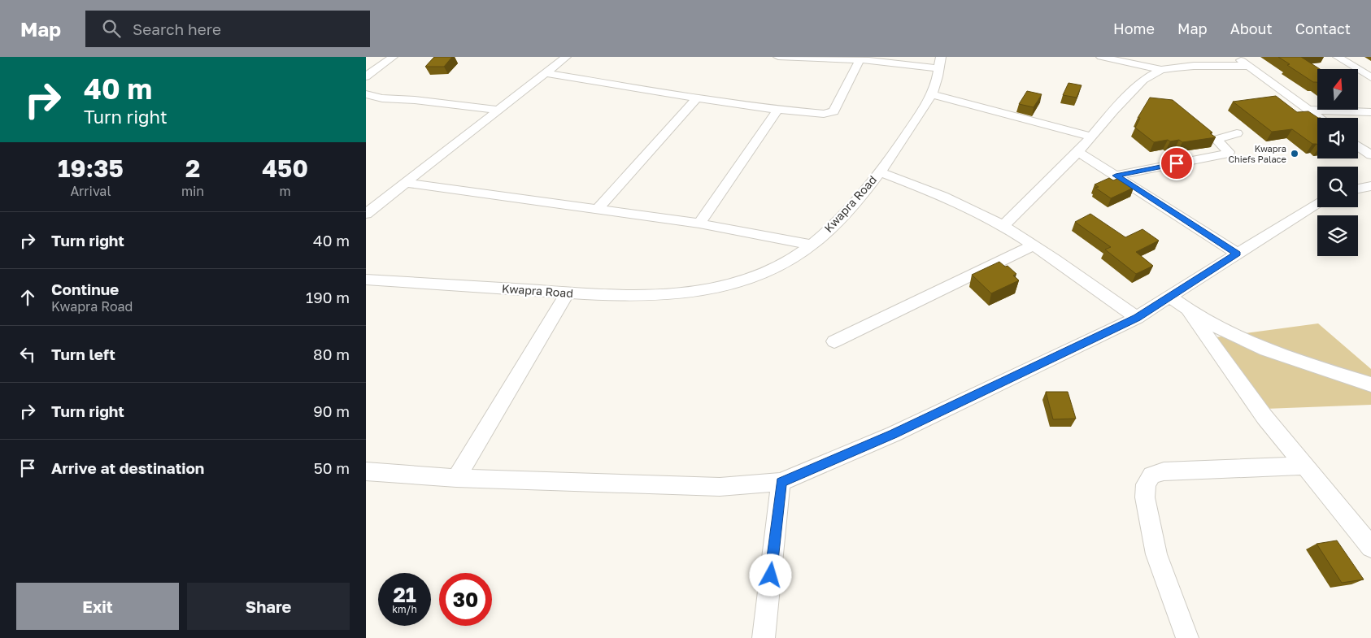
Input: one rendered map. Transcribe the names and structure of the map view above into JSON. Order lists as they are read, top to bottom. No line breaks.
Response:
{"streets":{"street":["Kwapra Road"]},"places":["Kwapra Chiefs Palace"],"north":"top","page":{"header":"Map","search":"Search here","nav":["Home","Map","About","Contact"],"turn":["40 m","Turn right"],"eta":["19:35","Arrival","2","min","450","m"],"list":[{"name":"Turn right","value":"40 m"},{"name":"Continue","note":"Kwapra Road","value":"190 m"},{"name":"Turn left","value":"80 m"},{"name":"Turn right","value":"90 m"},{"name":"Arrive at destination","value":"50 m"}],"speed":"21 km/h","limit":"30","buttons":["Exit","Share"]}}
